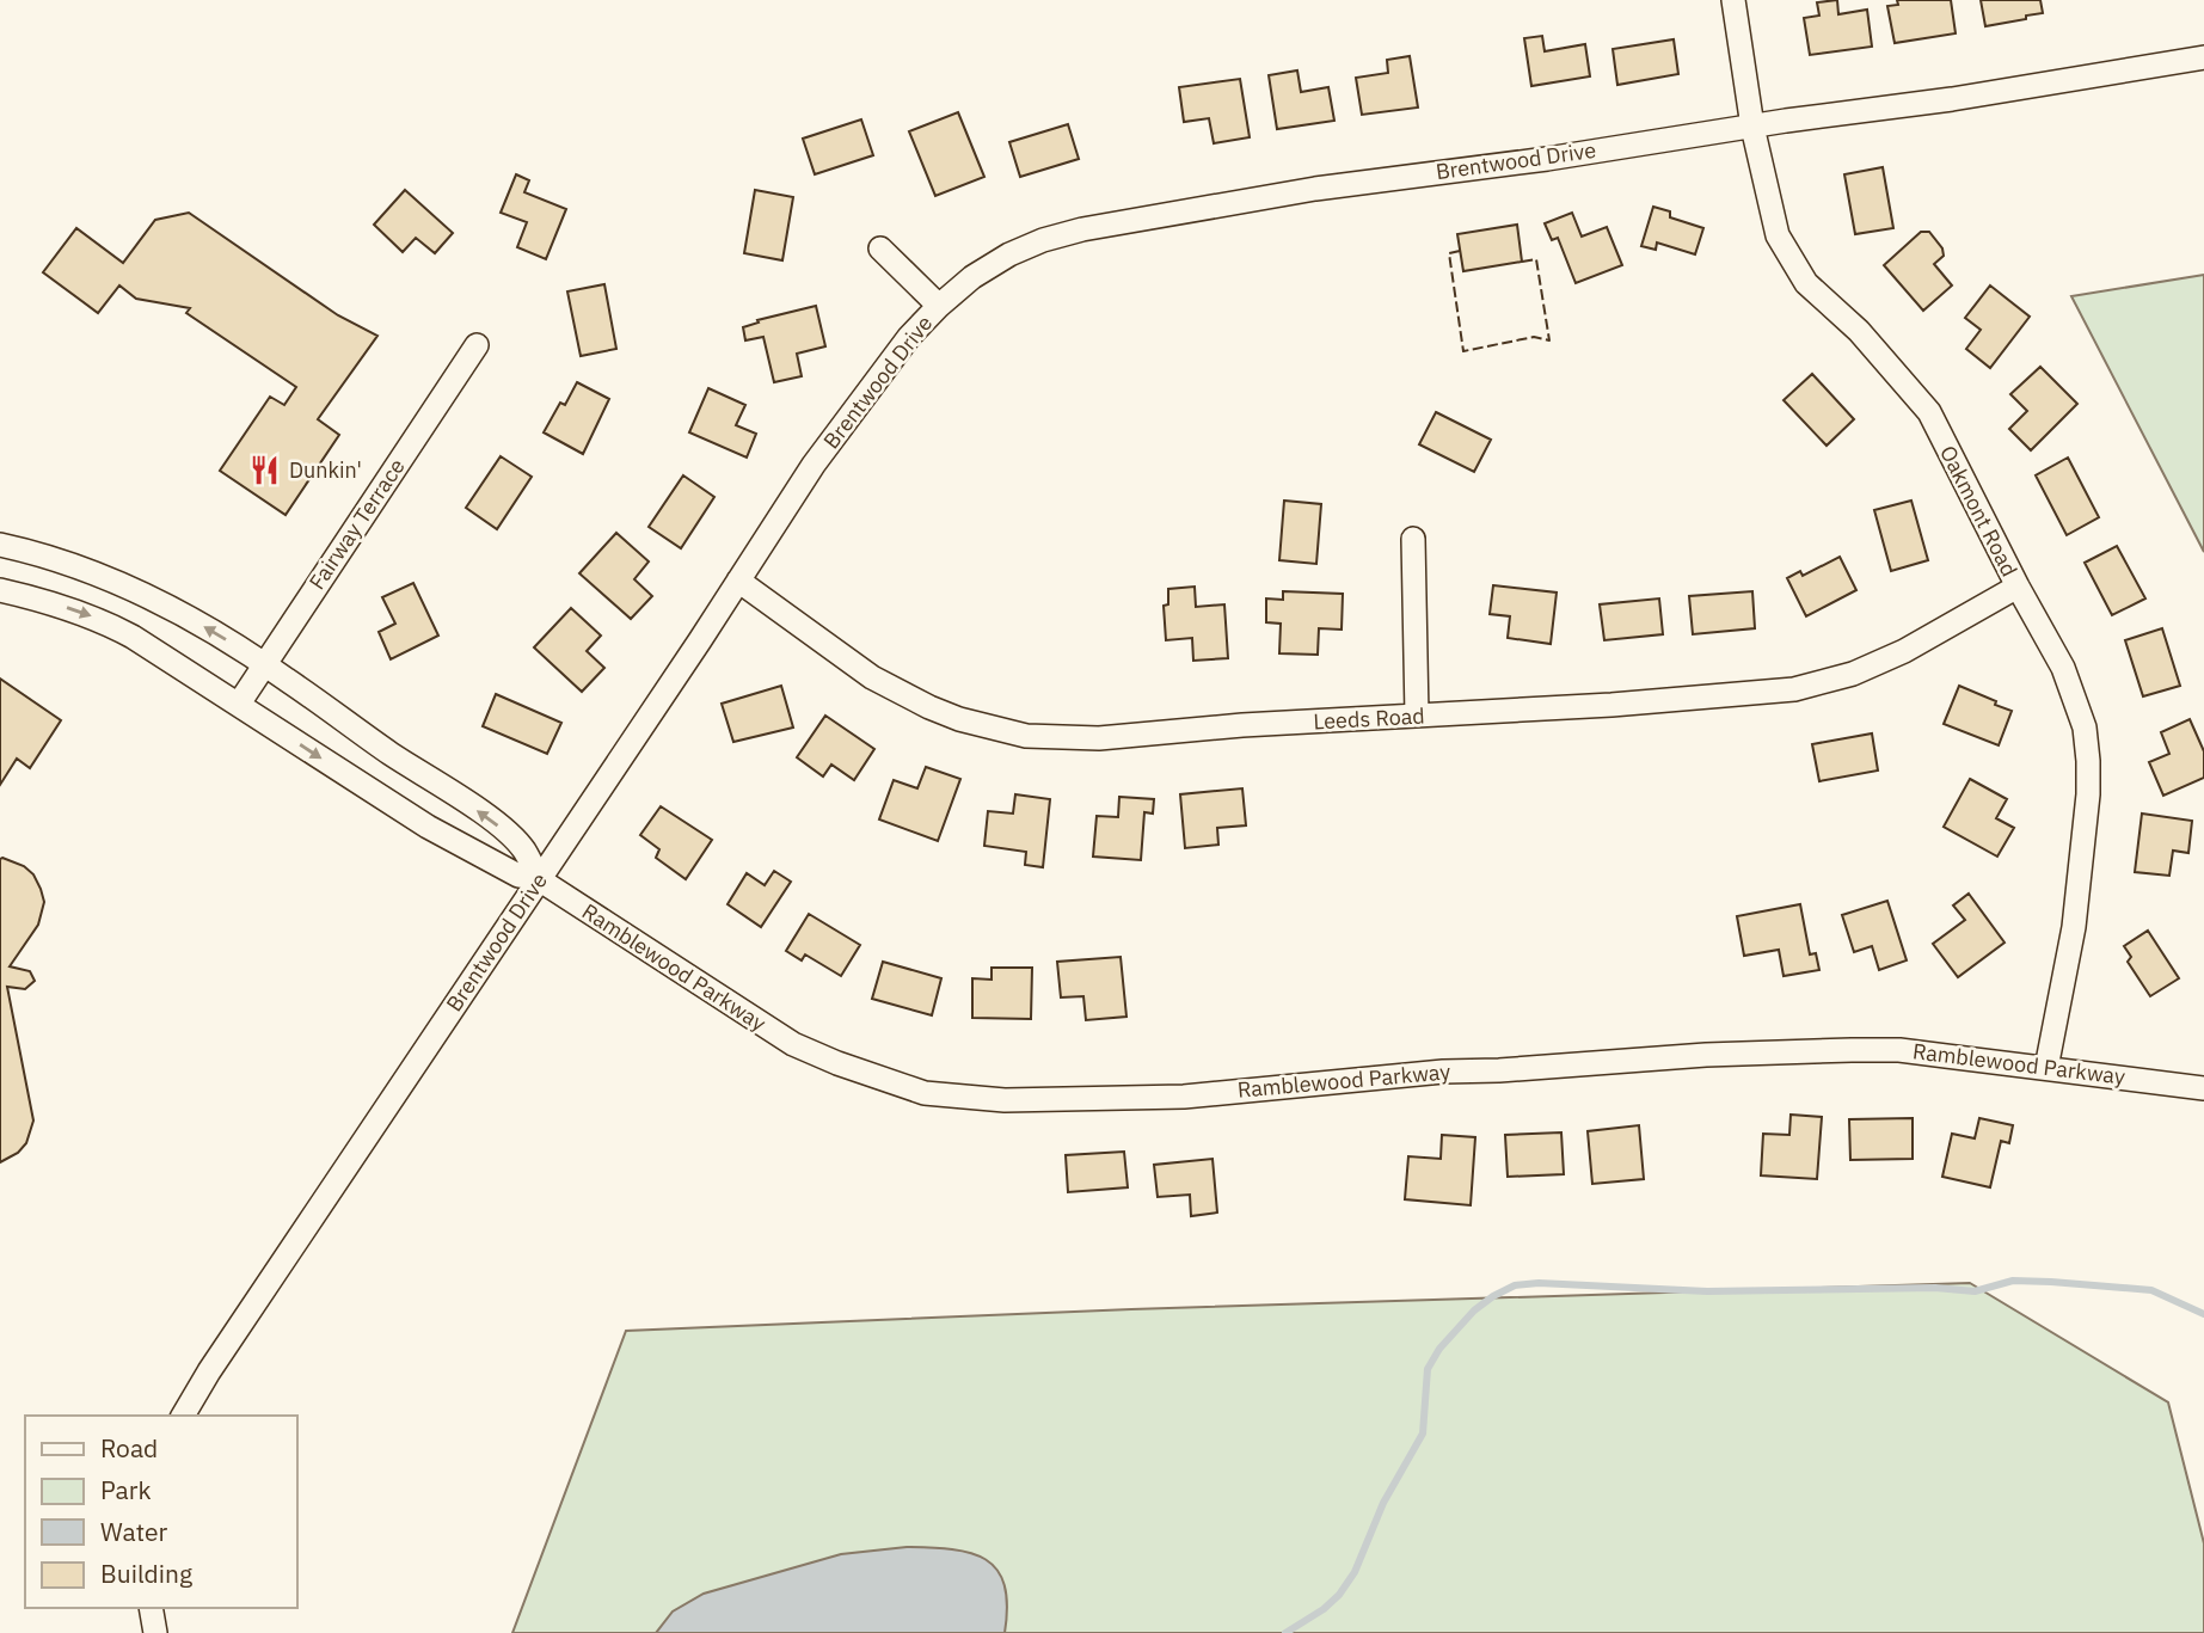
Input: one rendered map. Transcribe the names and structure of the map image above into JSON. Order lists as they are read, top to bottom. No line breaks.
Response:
{"streets":{"street":["Brentwood Drive","Oakmont Road","Fairway Terrace","Leeds Road","Ramblewood Parkway"]},"crossings":[["Brentwood Drive","Oakmont Road"],["Brentwood Drive","Leeds Road"],["Brentwood Drive","Ramblewood Parkway"],["Oakmont Road","Leeds Road"],["Oakmont Road","Ramblewood Parkway"],["Fairway Terrace","Ramblewood Parkway"]],"places":{"restaurant":["Dunkin'"]},"legend":["Road","Park","Water","Building"]}
